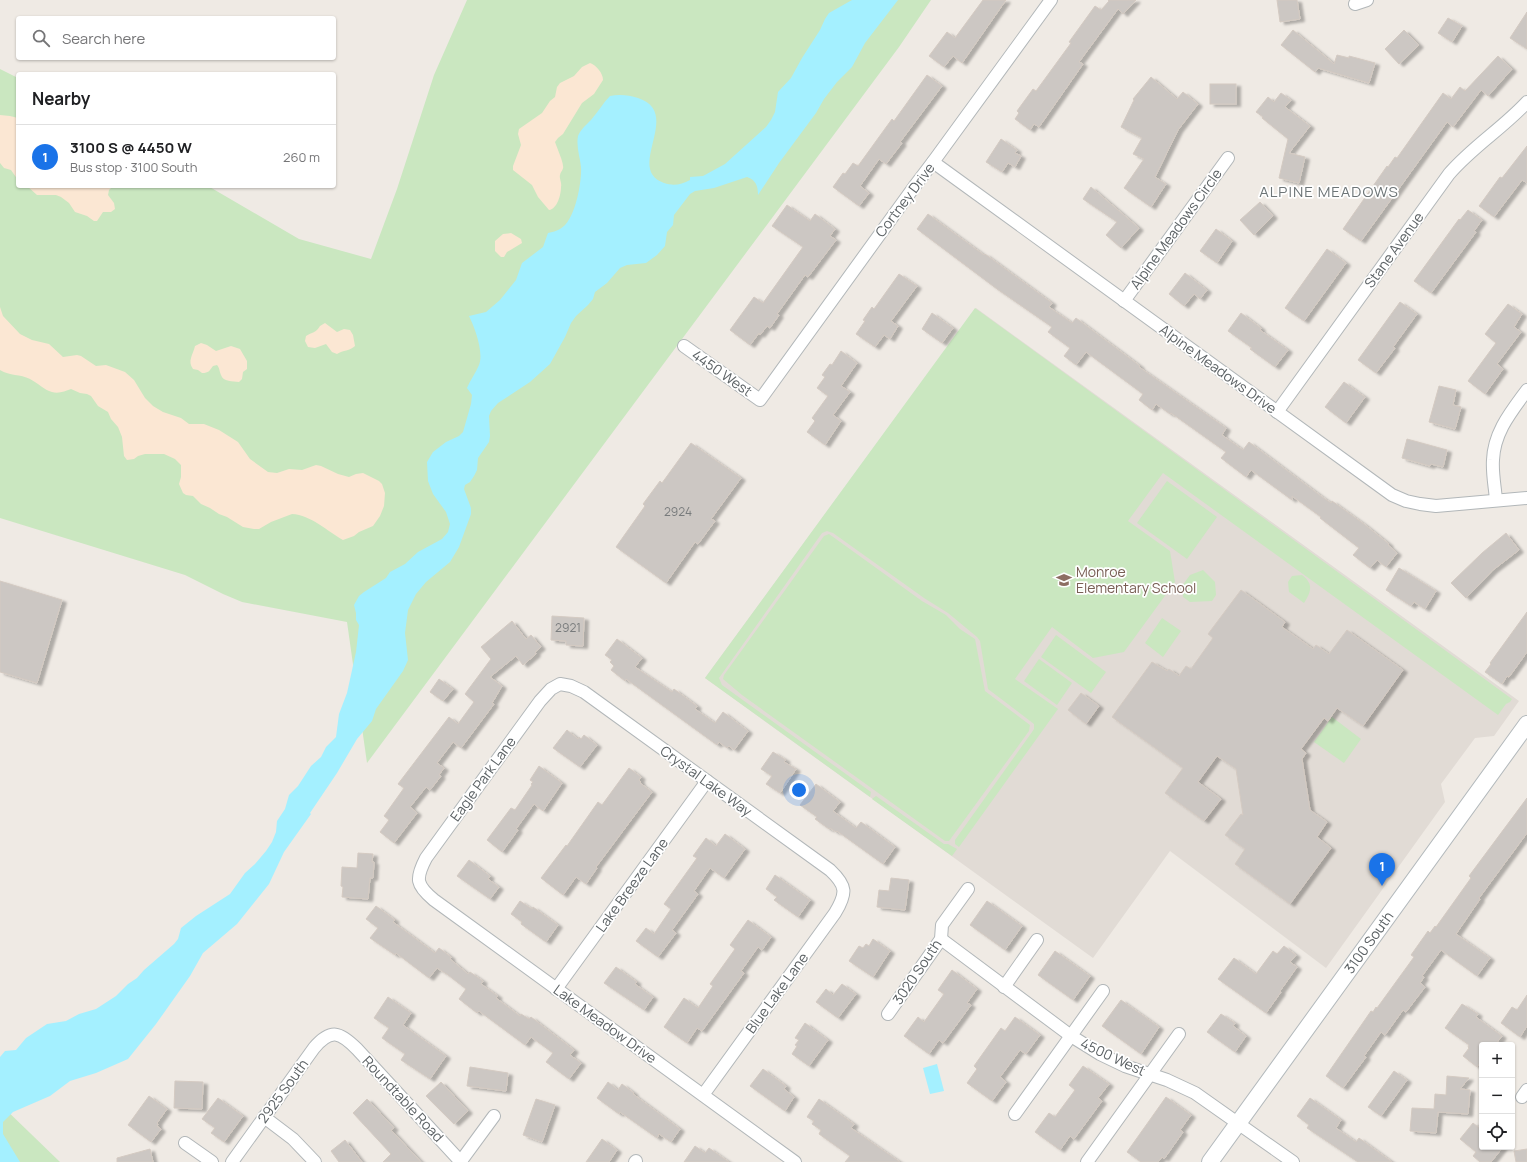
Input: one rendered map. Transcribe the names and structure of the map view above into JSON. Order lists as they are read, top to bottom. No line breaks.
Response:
{"streets":{"main road":["3100 South"],"street":["Cortney Drive","Alpine Meadows Circle","Stane Avenue","Alpine Meadows Drive","4450 West","Eagle Park Lane","Crystal Lake Way","Lake Breeze Lane","3020 South","Blue Lake Lane","Lake Meadow Drive","4500 West","2925 South","Roundtable Road"]},"crossings":[["Cortney Drive","Alpine Meadows Drive"],["Cortney Drive","4450 West"],["Alpine Meadows Circle","Alpine Meadows Drive"],["Stane Avenue","Alpine Meadows Drive"],["Eagle Park Lane","Crystal Lake Way"],["Eagle Park Lane","Lake Meadow Drive"],["Crystal Lake Way","Lake Breeze Lane"],["Crystal Lake Way","Blue Lake Lane"],["Lake Breeze Lane","Lake Meadow Drive"],["3100 South","4500 West"],["3020 South","4500 West"],["Blue Lake Lane","Lake Meadow Drive"],["2925 South","Roundtable Road"]],"districts":["ALPINE MEADOWS"],"places":{"school or university":["Monroe Elementary School"]},"house_numbers":["2924","2921"],"page":{"search":"Search here","heading":"Nearby","list":[{"mark":"1","name":"3100 S @ 4450 W","note":"Bus stop · 3100 South","value":"260 m"}],"pins":"1","map_buttons":["+","−"]}}
